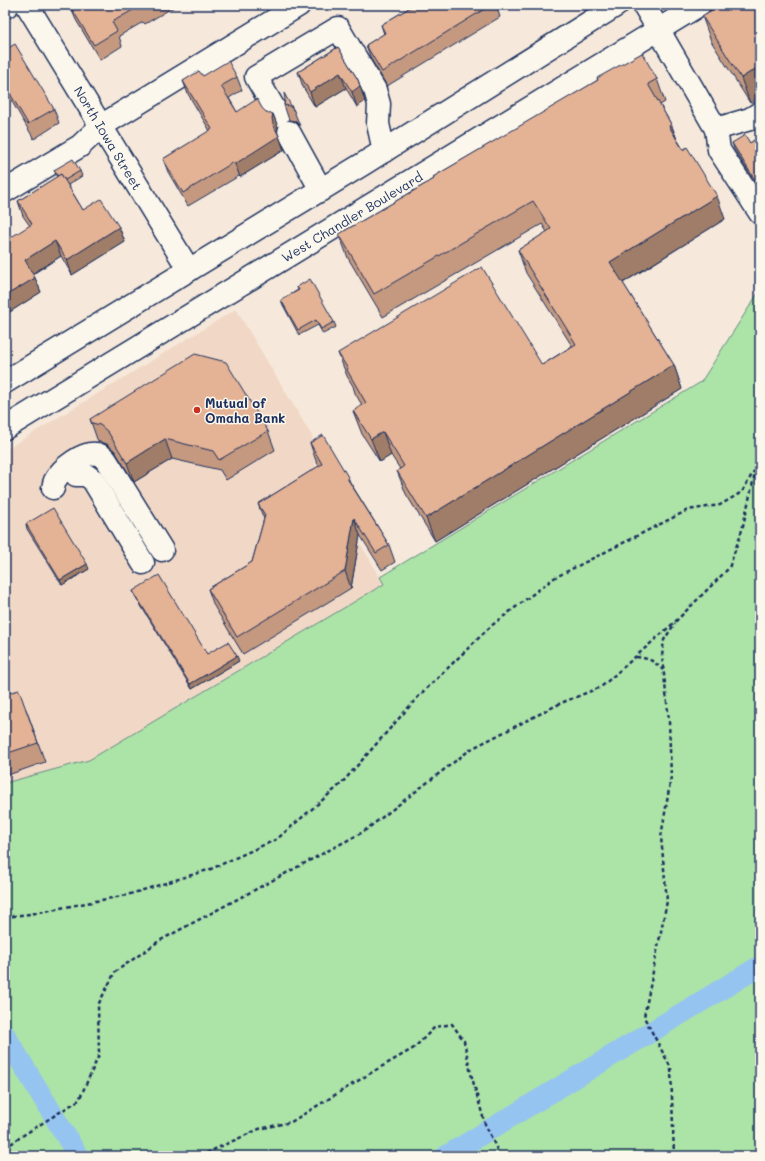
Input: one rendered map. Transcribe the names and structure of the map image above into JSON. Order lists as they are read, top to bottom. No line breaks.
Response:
{"streets":{"main road":["North Iowa Street","West Chandler Boulevard"]},"places":["Mutual of Omaha Bank"]}
